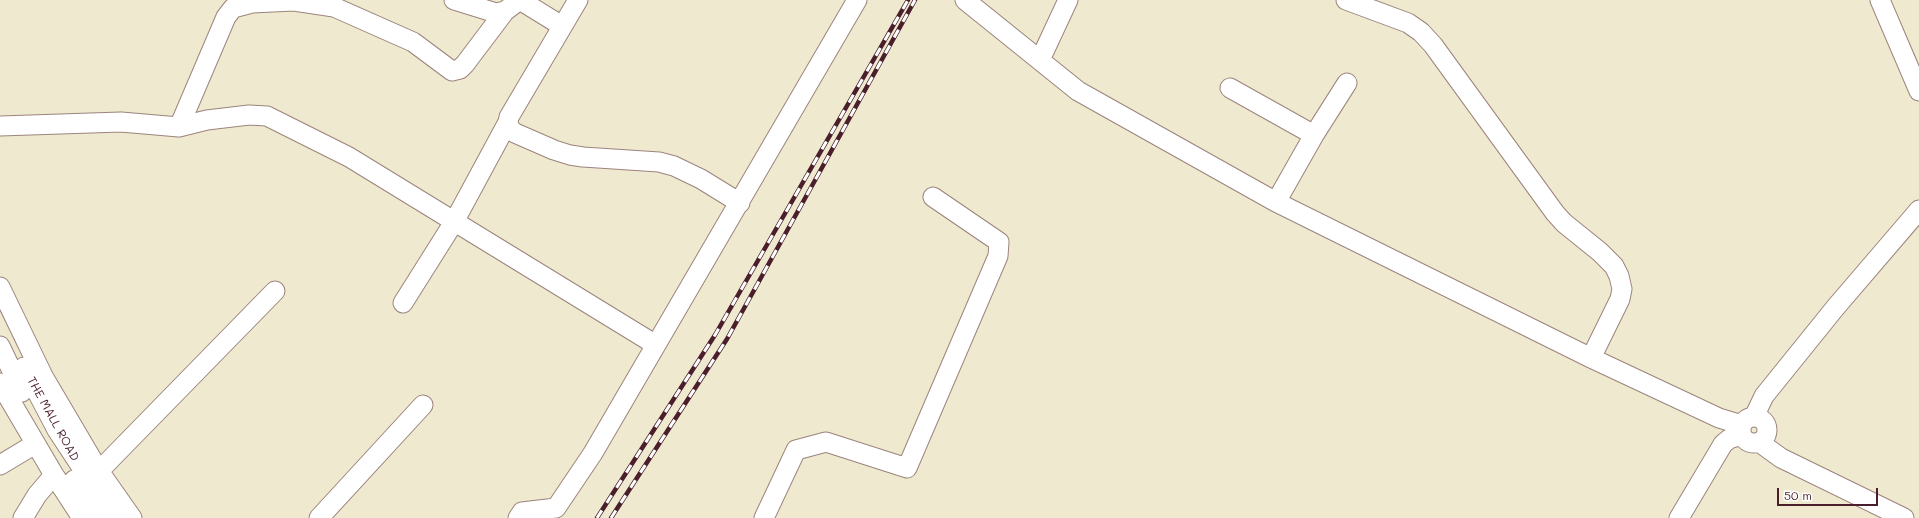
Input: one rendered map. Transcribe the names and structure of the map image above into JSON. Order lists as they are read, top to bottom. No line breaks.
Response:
{"streets":{"street":["THE MALL ROAD"]},"scale_bar":"50 m"}
